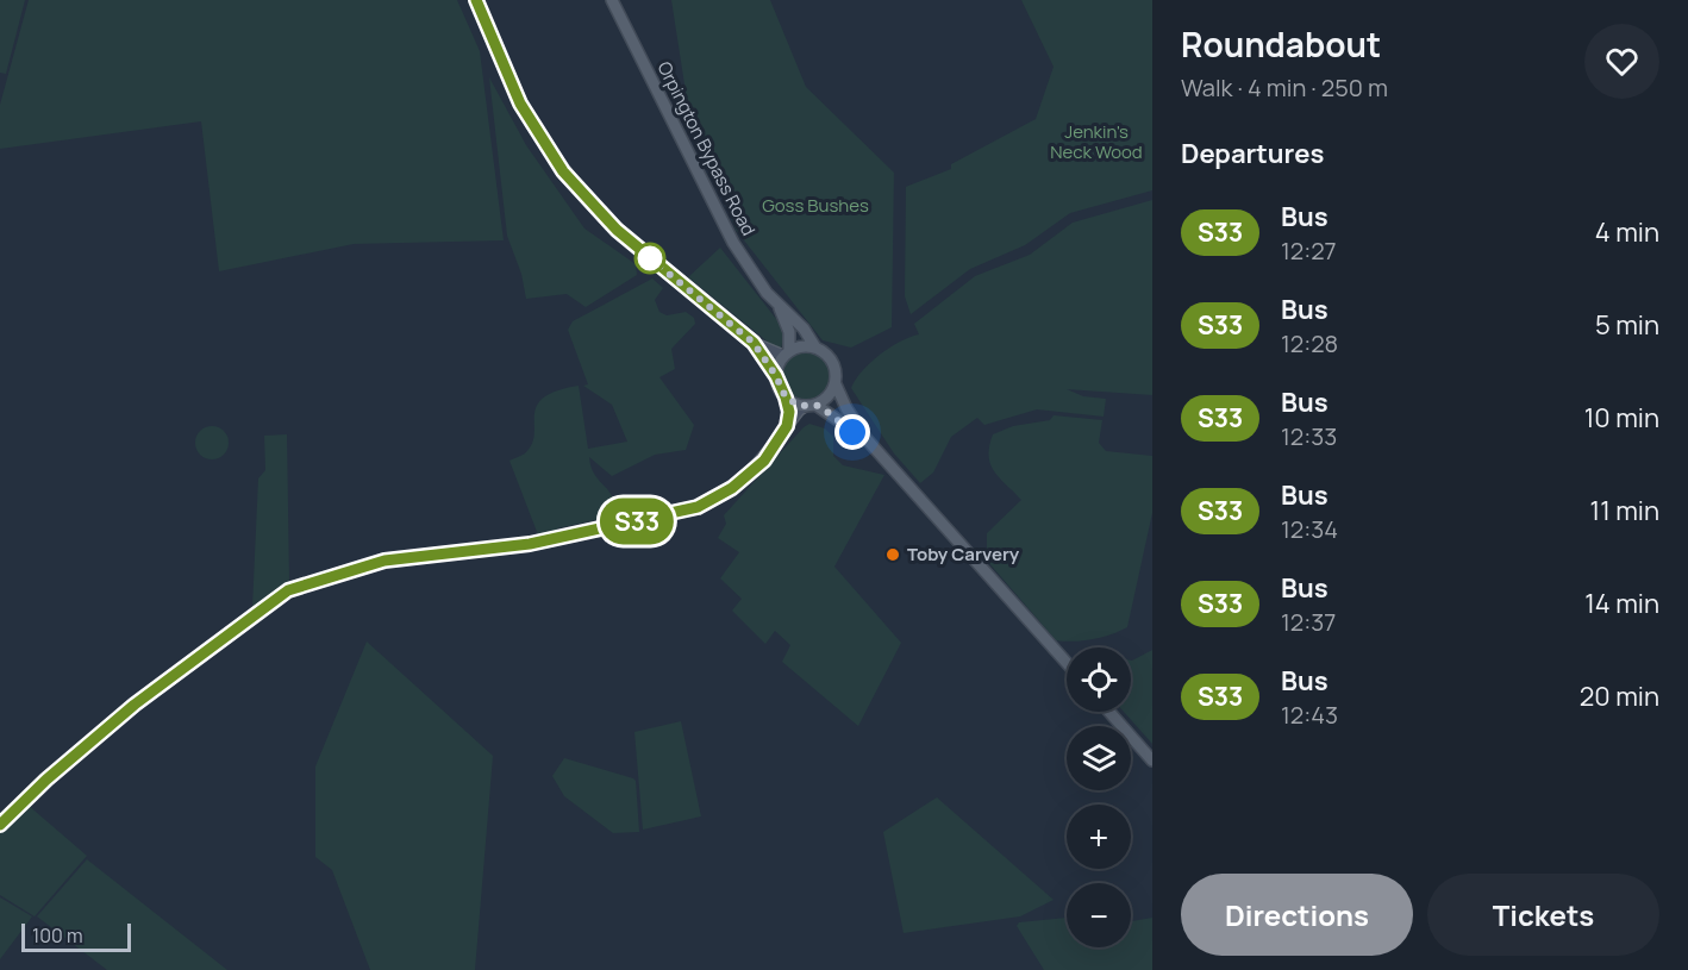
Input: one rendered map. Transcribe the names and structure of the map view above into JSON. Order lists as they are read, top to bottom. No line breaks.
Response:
{"streets":{"main road":["Orpington Bypass Road"]},"parks":["Jenkin's Neck Wood","Goss Bushes"],"places":["Toby Carvery"],"lines":["bus line S33"],"scale_bar":"100 m","page":{"on_map":"S33","heading":[["Roundabout","Walk · 4 min · 250 m"],"Departures"],"list":[{"mark":"S33","name":"Bus","note":"12:27","value":"4 min"},{"mark":"S33","name":"Bus","note":"12:28","value":"5 min"},{"mark":"S33","name":"Bus","note":"12:33","value":"10 min"},{"mark":"S33","name":"Bus","note":"12:34","value":"11 min"},{"mark":"S33","name":"Bus","note":"12:37","value":"14 min"},{"mark":"S33","name":"Bus","note":"12:43","value":"20 min"}],"map_buttons":["+","−"],"buttons":["Directions","Tickets"],"scale":"100 m"}}
